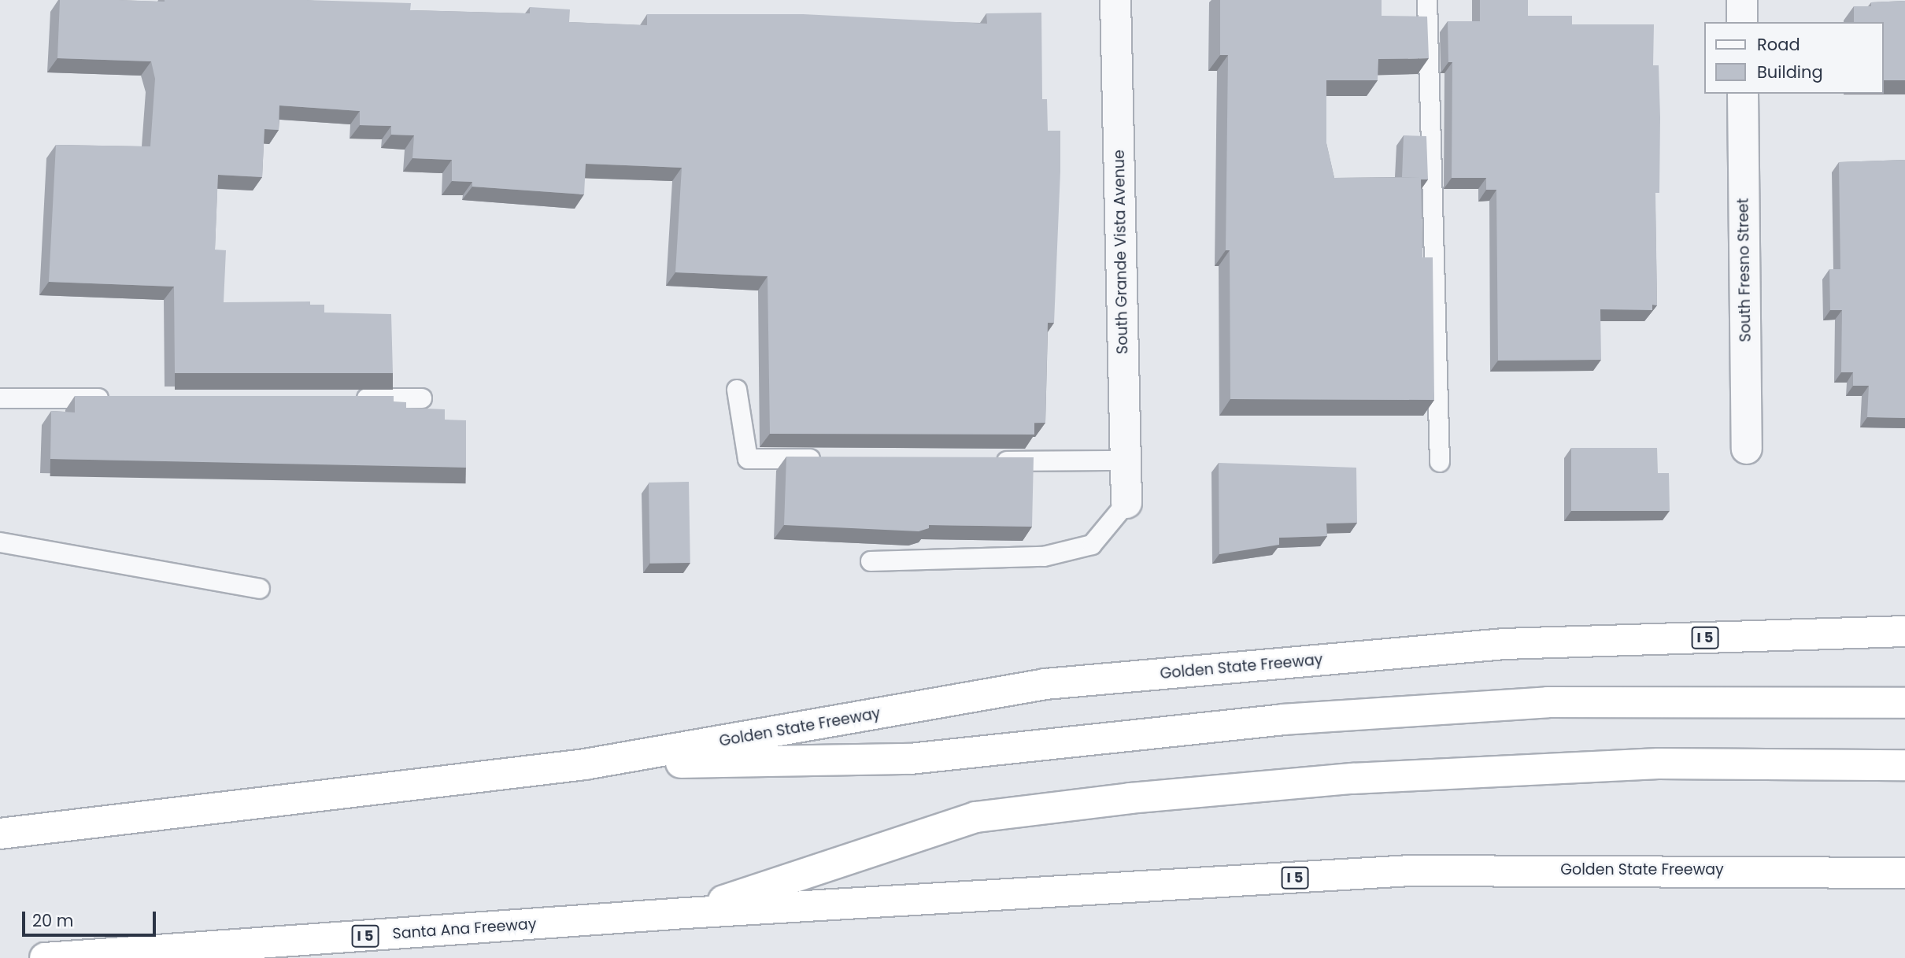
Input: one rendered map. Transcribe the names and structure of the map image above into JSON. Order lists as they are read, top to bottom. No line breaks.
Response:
{"streets":{"highway":["I 5","Golden State Freeway","Santa Ana Freeway"],"street":["South Grande Vista Avenue","South Fresno Street"]},"crossings":[["I 5","Golden State Freeway"],["Golden State Freeway","Santa Ana Freeway"]],"legend":["Road","Building"],"scale_bar":"20 m"}
